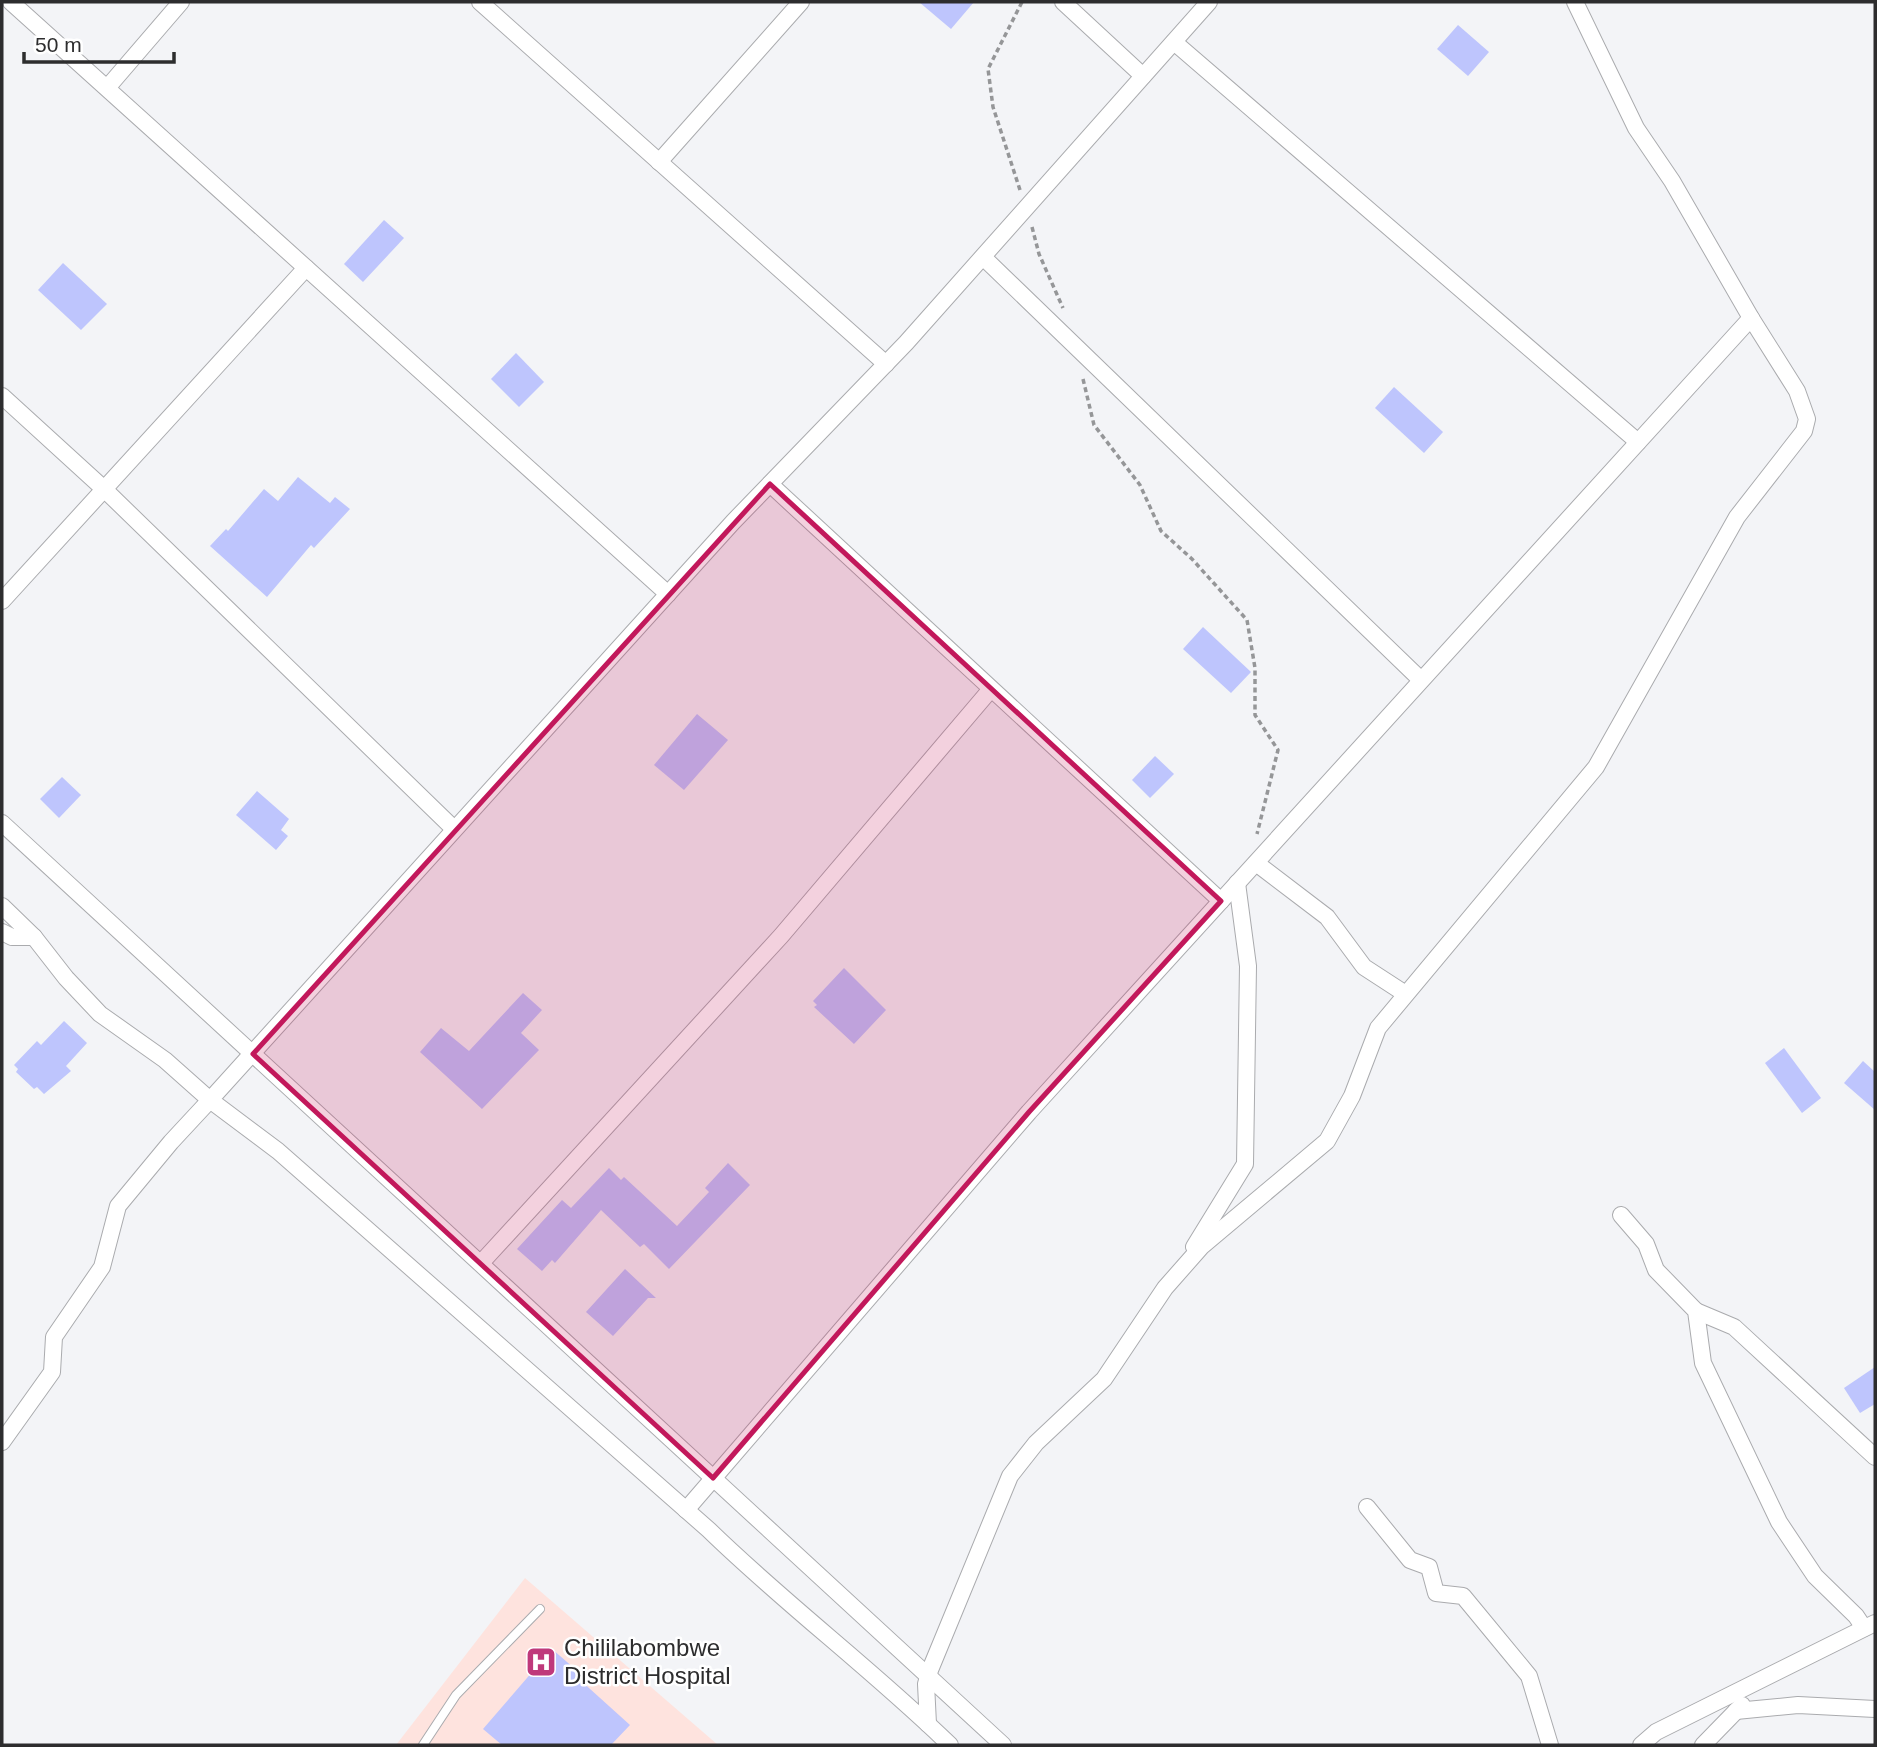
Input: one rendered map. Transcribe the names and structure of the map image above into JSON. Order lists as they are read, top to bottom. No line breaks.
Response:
{"places":{"hospital":["Chililabombwe District Hospital"]},"scale_bar":"50 m"}
